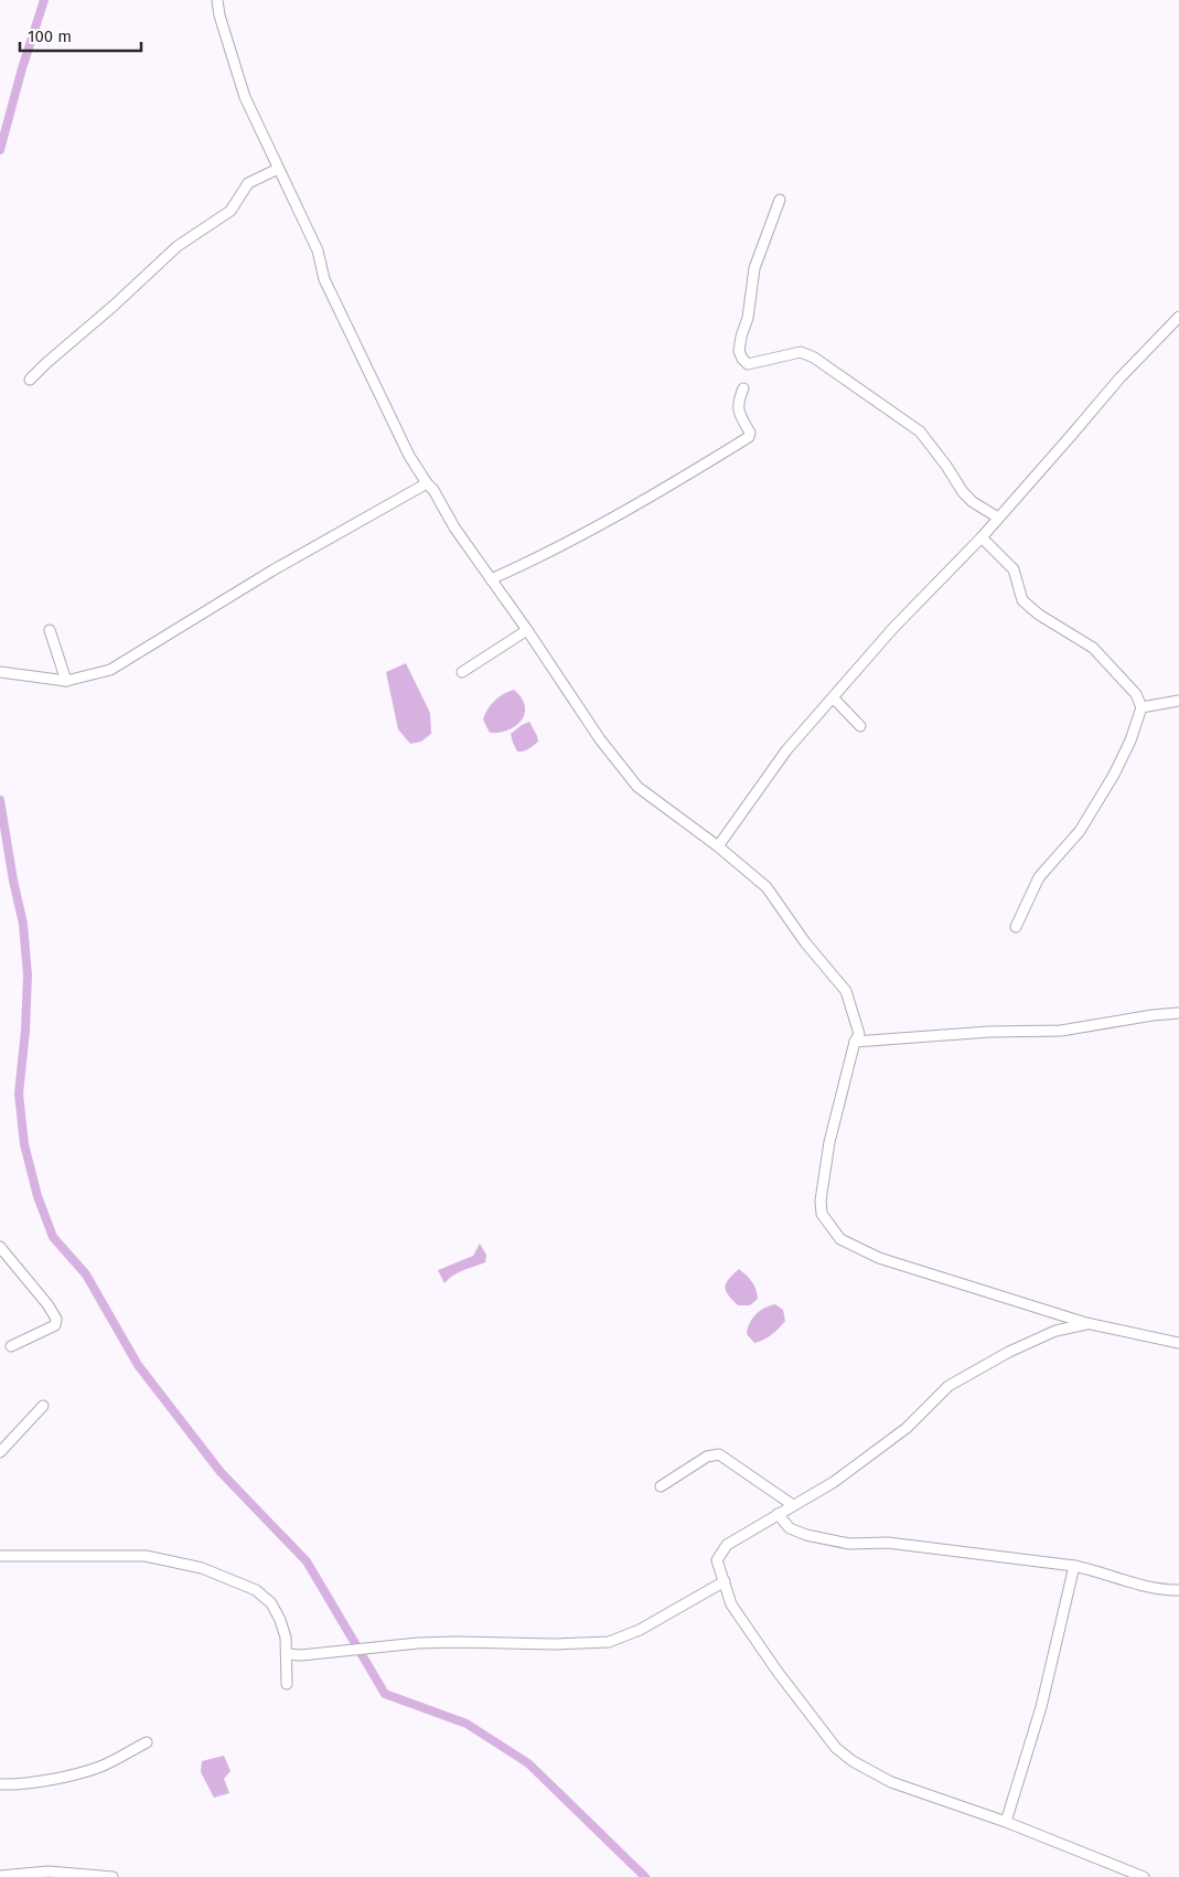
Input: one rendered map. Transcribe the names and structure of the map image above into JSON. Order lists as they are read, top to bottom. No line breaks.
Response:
{"scale_bar":"100 m"}
